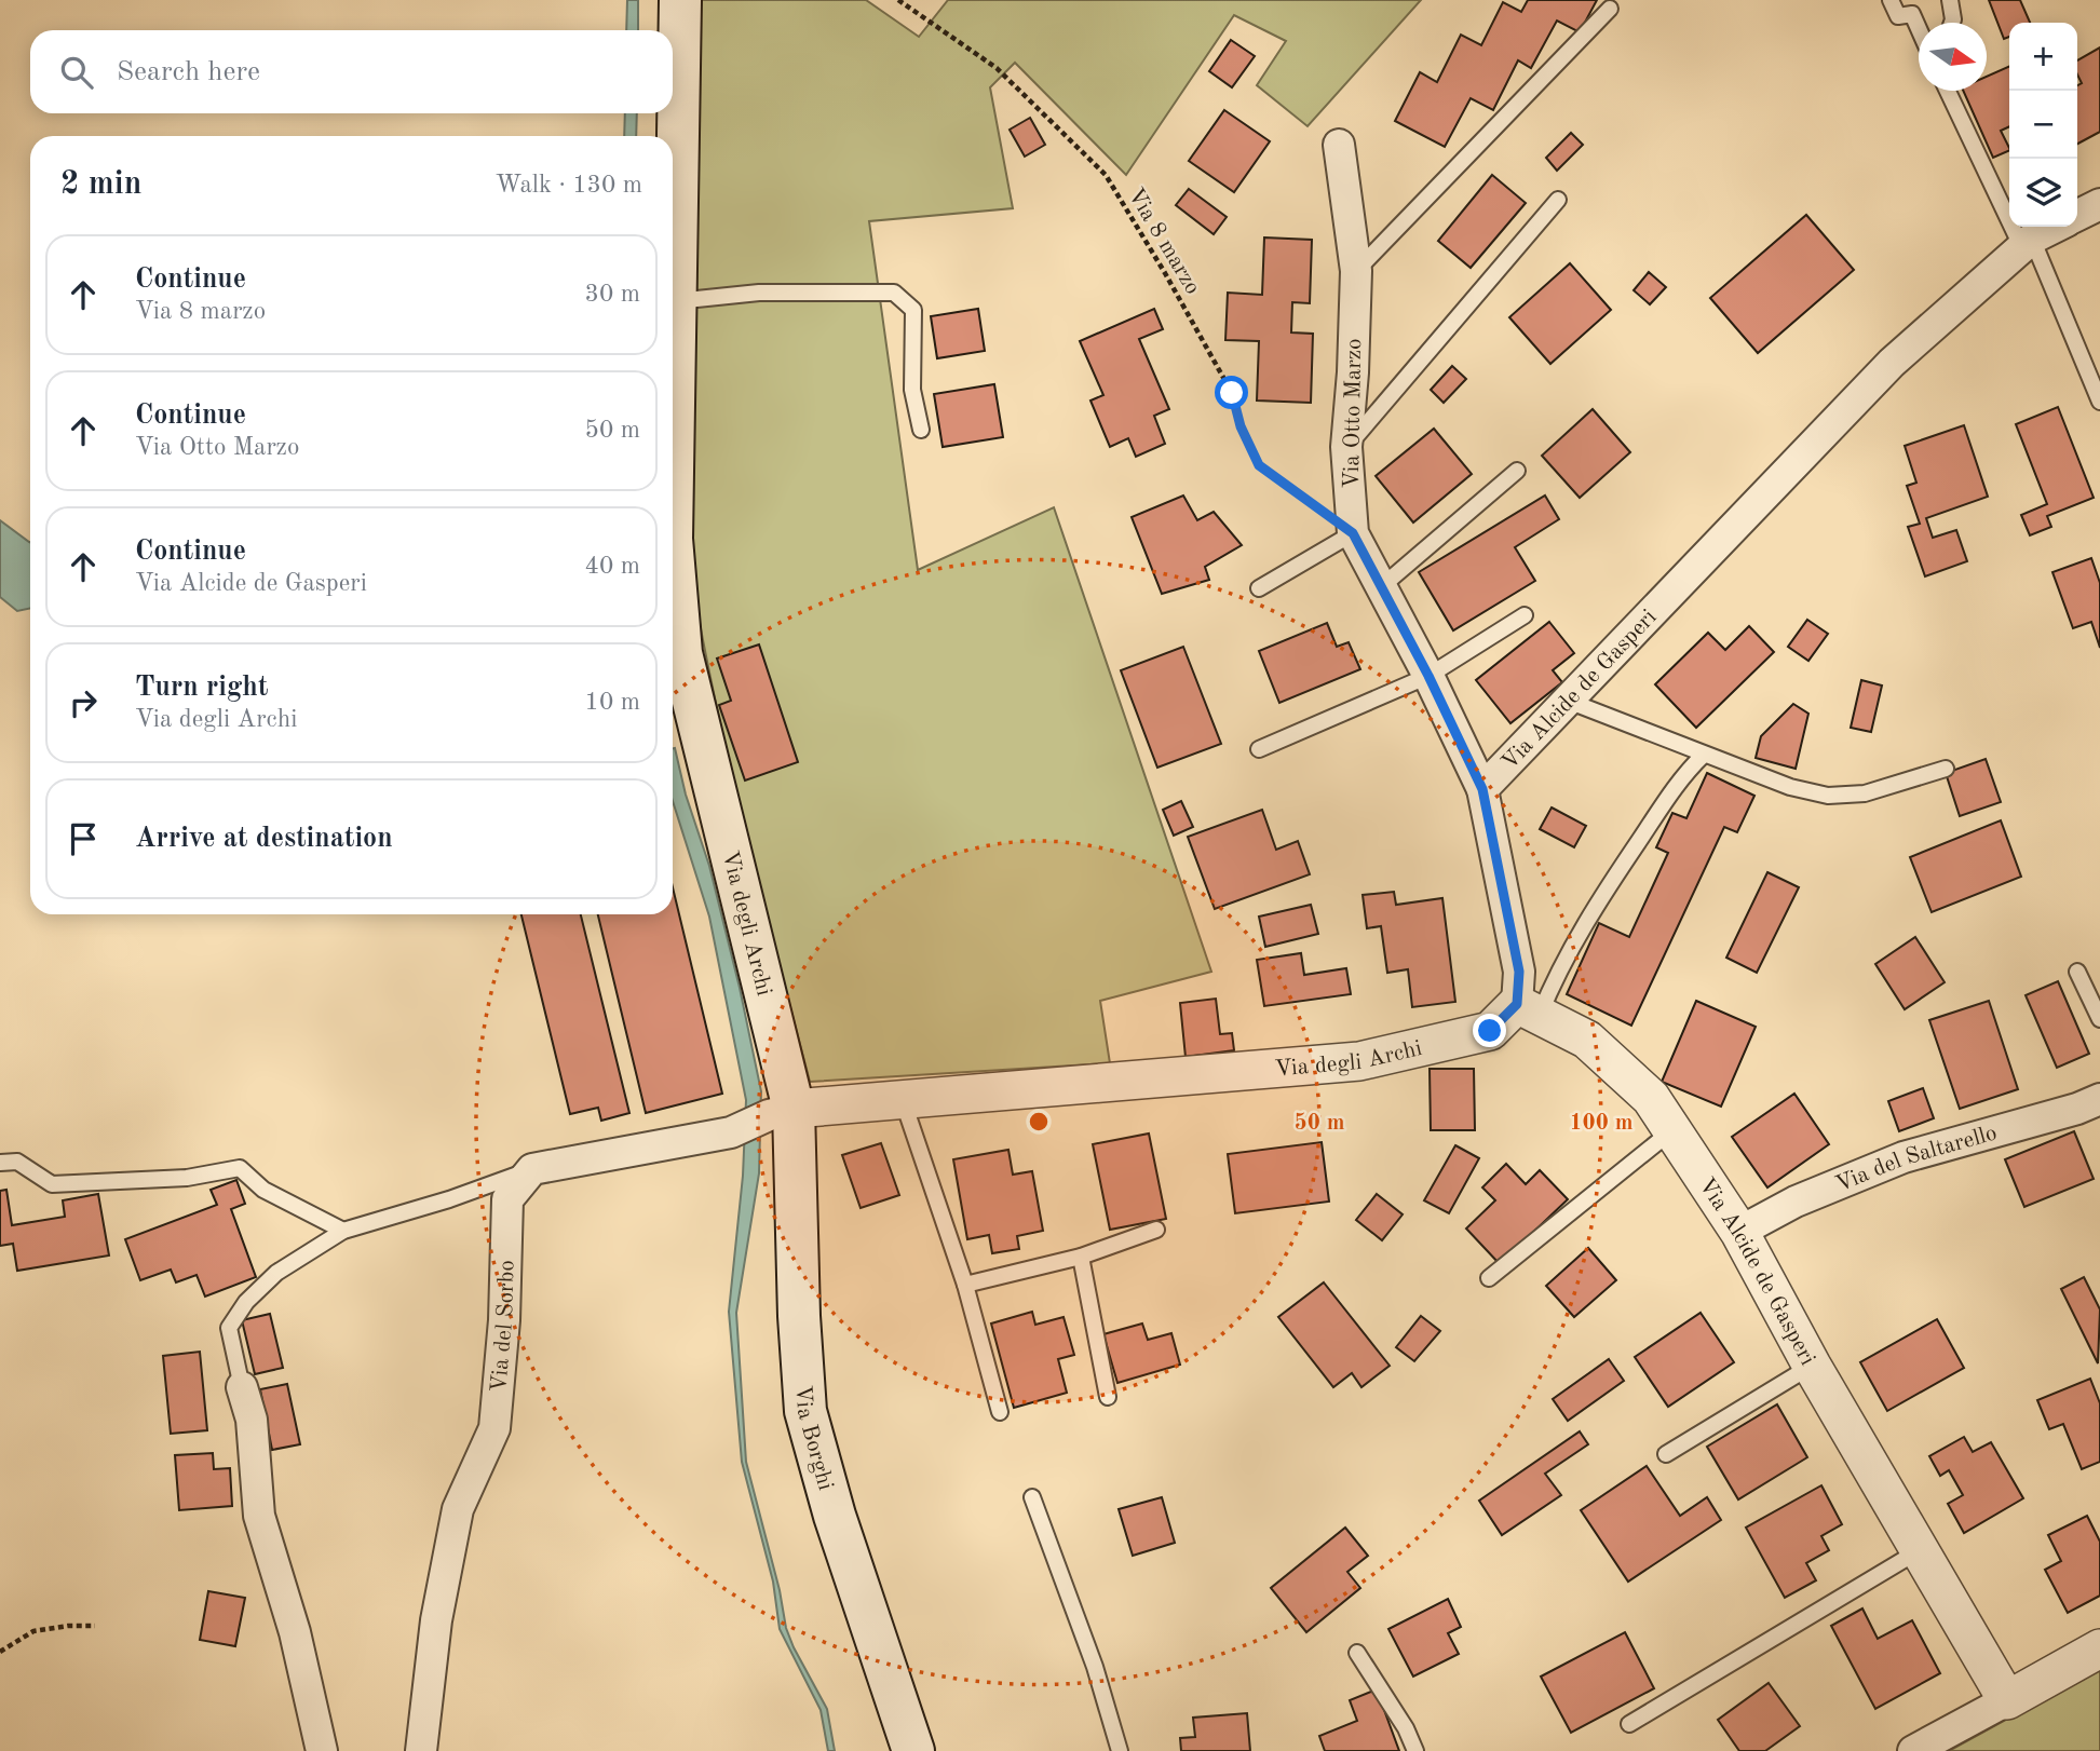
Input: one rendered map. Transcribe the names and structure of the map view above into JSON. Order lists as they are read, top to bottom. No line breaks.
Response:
{"streets":{"main road":["Via degli Archi","Via Borghi"],"street":["Via Otto Marzo","Via Alcide de Gasperi","Via del Saltarello","Via del Sorbo"],"path":["Via 8 marzo"]},"crossings":[["Via 8 marzo","Via Otto Marzo"],["Via Otto Marzo","Via Alcide de Gasperi"],["Via Alcide de Gasperi","Via degli Archi"],["Via Alcide de Gasperi","Via del Saltarello"],["Via degli Archi","Via Borghi"]],"north":"right","page":{"map_buttons":["+","−"],"search":"Search here","heading":["2 min","Walk · 130 m"],"list":[["Continue","Via 8 marzo","30 m"],["Continue","Via Otto Marzo","50 m"],["Continue","Via Alcide de Gasperi","40 m"],["Turn right","Via degli Archi","10 m"],"Arrive at destination"]},"rings":["50 m","100 m"]}
